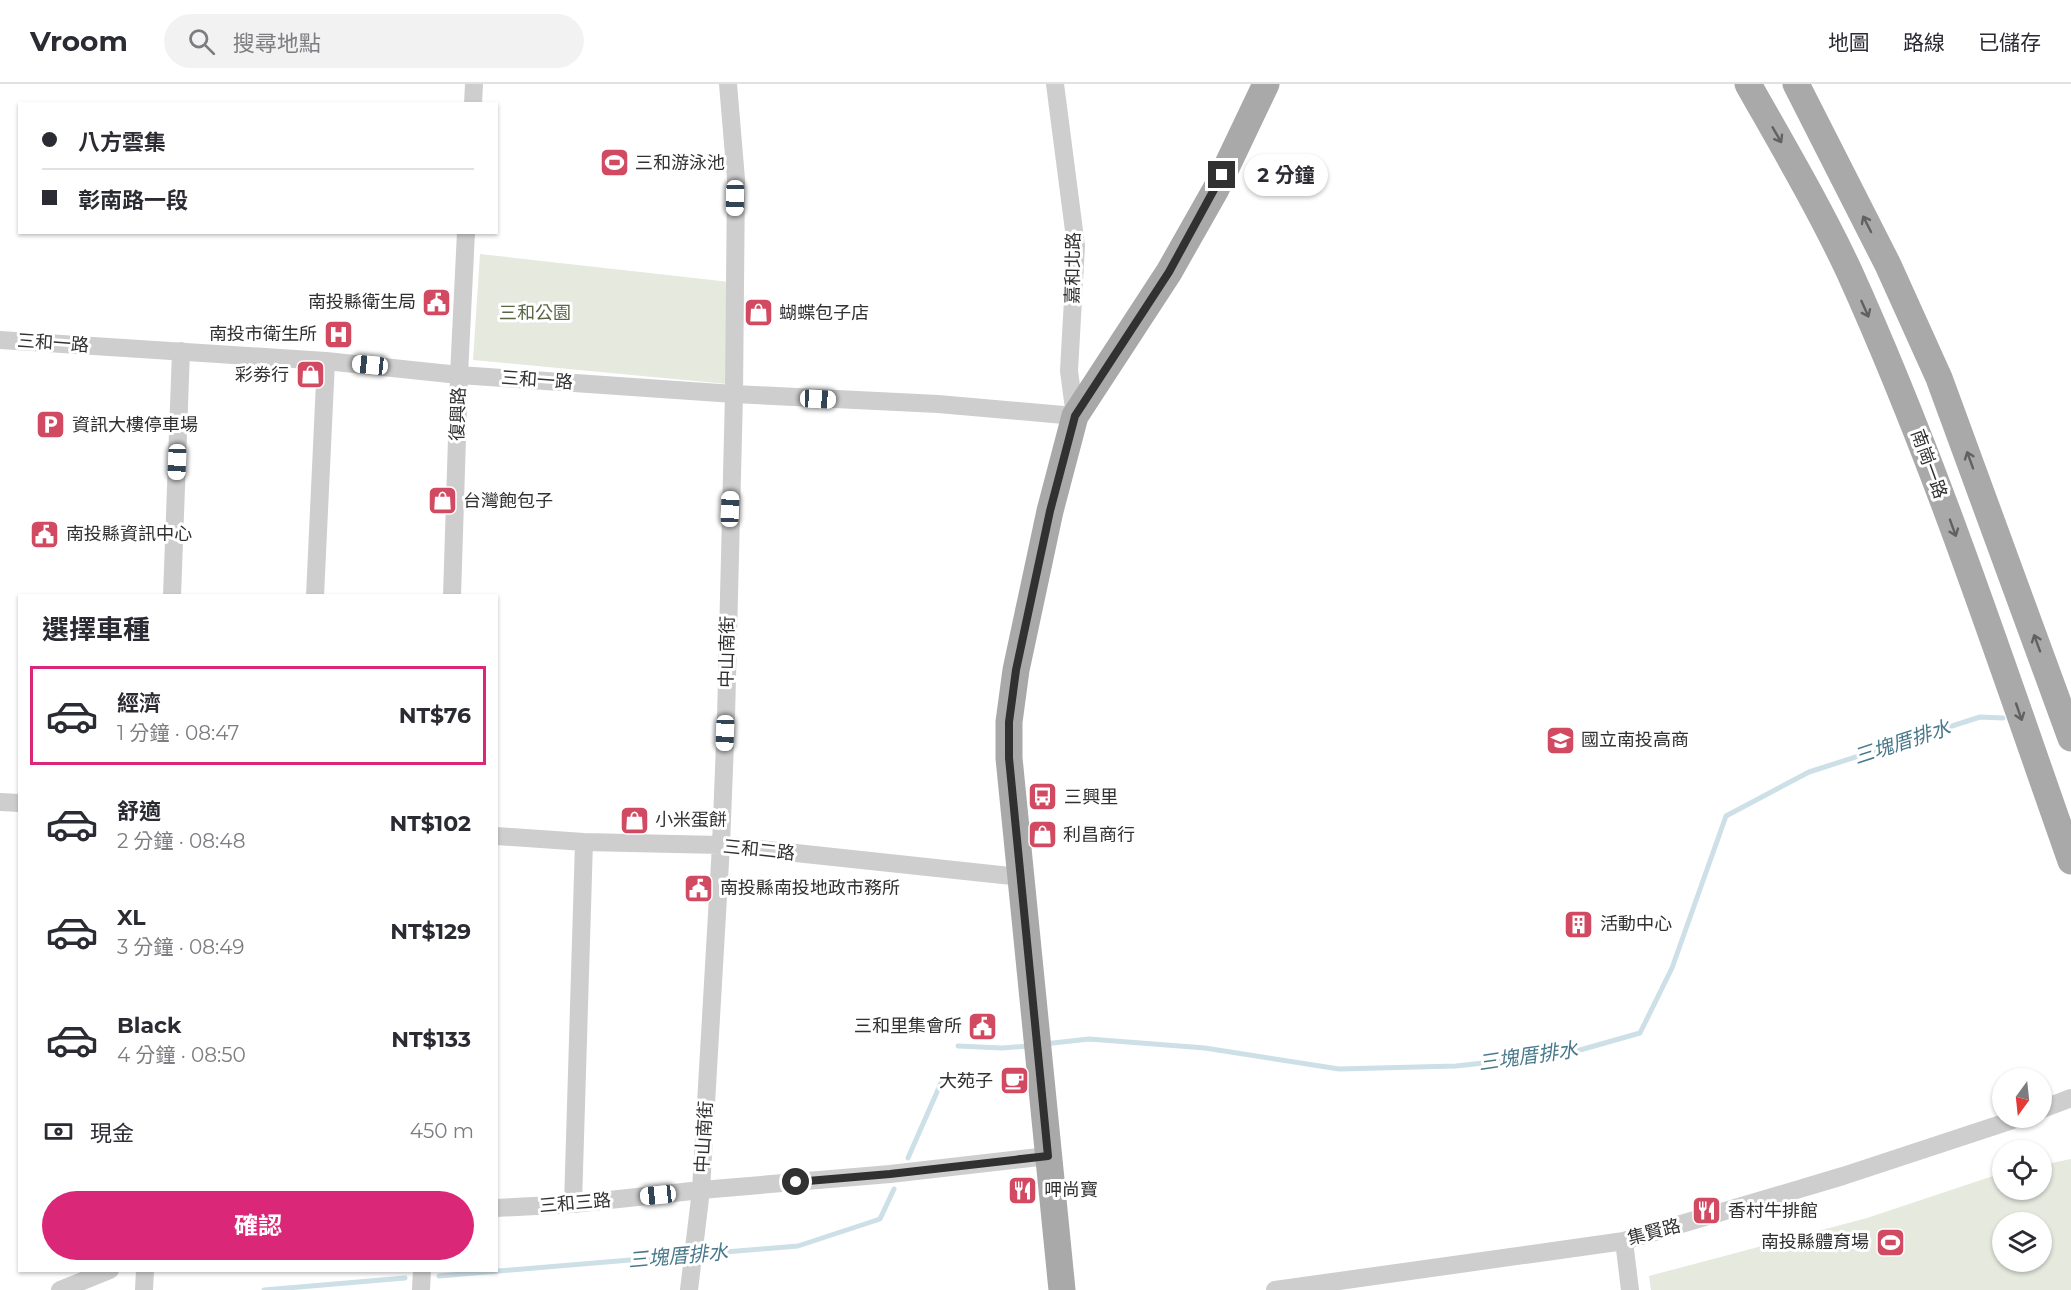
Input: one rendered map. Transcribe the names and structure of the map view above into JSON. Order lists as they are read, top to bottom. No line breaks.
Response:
{"streets":{"main road":["南崗一路"],"street":["嘉和北路","三和一路","復興路","中山南街","三和二路","三和三路","集賢路"]},"crossings":[["嘉和北路","三和一路"],["三和一路","復興路"],["三和一路","中山南街"],["中山南街","三和二路"],["中山南街","三和三路"]],"water":["三塊厝排水"],"parks":["三和公園"],"places":{"sports":["三和游泳池","南投縣體育場"],"public building":["南投縣衛生局","南投縣資訊中心","南投縣南投地政市務所","三和里集會所"],"shop":["蝴蝶包子店","彩劵行","台灣飽包子","小米蛋餅","利昌商行"],"hospital":["南投市衛生所"],"parking":["資訊大樓停車場"],"school or university":["國立南投高商"],"bus stop":["三興里"],"building":["活動中心"],"cafe":["大苑子"],"restaurant":["呷尚寶","香村牛排館"]},"north":"bottom","page":{"header":"Vroom","search":"搜尋地點","nav":["地圖","路線","已儲存"],"banner":["八方雲集","彰南路一段"],"bubble":"2 分鐘","heading":"選擇車種","list":[{"name":"經濟","note":"1 分鐘 · 08:47","value":"NT$76"},{"name":"舒適","note":"2 分鐘 · 08:48","value":"NT$102"},{"name":"XL","note":"3 分鐘 · 08:49","value":"NT$129"},{"name":"Black","note":"4 分鐘 · 08:50","value":"NT$133"}],"pay":["現金","450 m"],"buttons":"確認"}}
